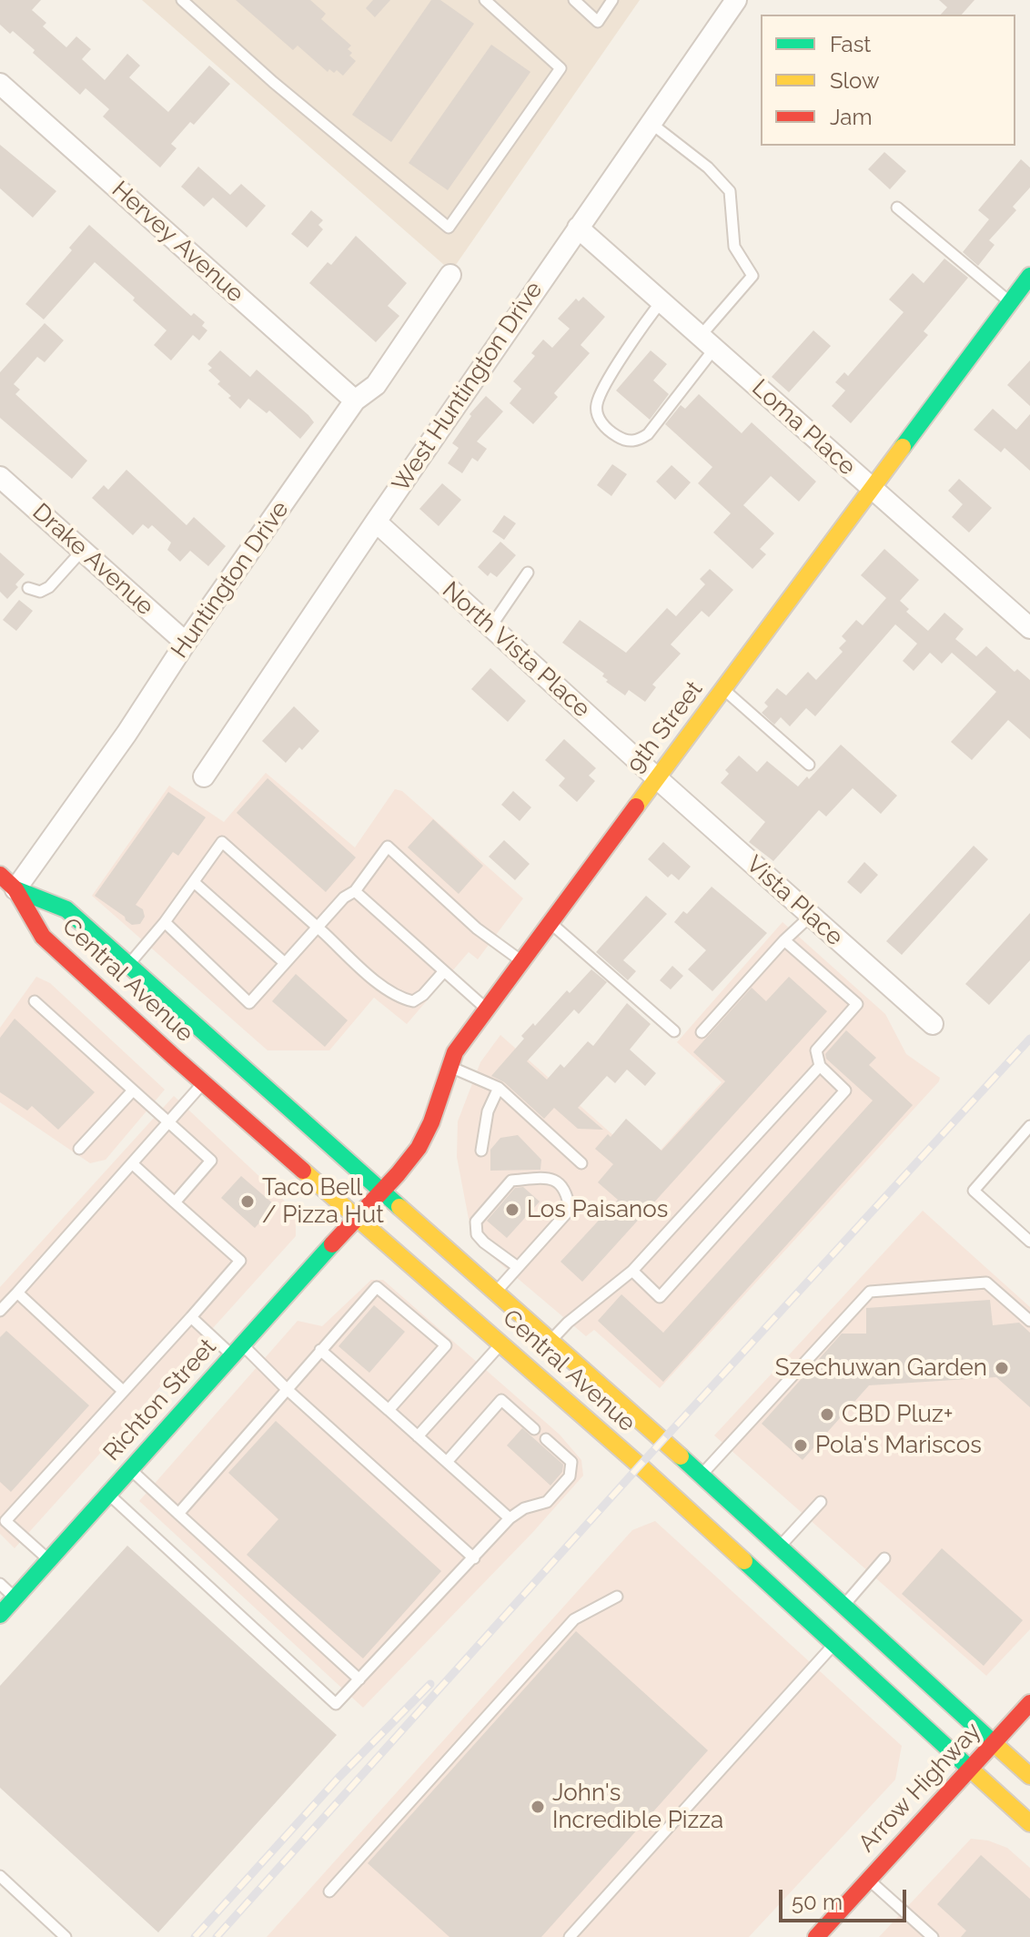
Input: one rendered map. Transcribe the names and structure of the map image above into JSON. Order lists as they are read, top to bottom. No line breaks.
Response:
{"streets":{"main road":["9th Street","Central Avenue","Richton Street","Arrow Highway"],"street":["Hervey Avenue","West Huntington Drive","Loma Place","Drake Avenue","Huntington Drive","North Vista Place","Vista Place"]},"crossings":[["Hervey Avenue","Huntington Drive"],["West Huntington Drive","Loma Place"],["West Huntington Drive","North Vista Place"],["Loma Place","9th Street"],["Drake Avenue","Huntington Drive"],["Huntington Drive","Central Avenue"],["North Vista Place","9th Street"],["North Vista Place","Vista Place"],["9th Street","Vista Place"],["9th Street","Central Avenue"],["9th Street","Richton Street"],["Central Avenue","Richton Street"],["Central Avenue","Arrow Highway"]],"places":["Taco Bell / Pizza Hut","Los Paisanos","Szechuwan Garden","CBD Pluz+","Pola's Mariscos","John's Incredible Pizza"],"legend":["Fast","Slow","Jam"],"scale_bar":"50 m"}
